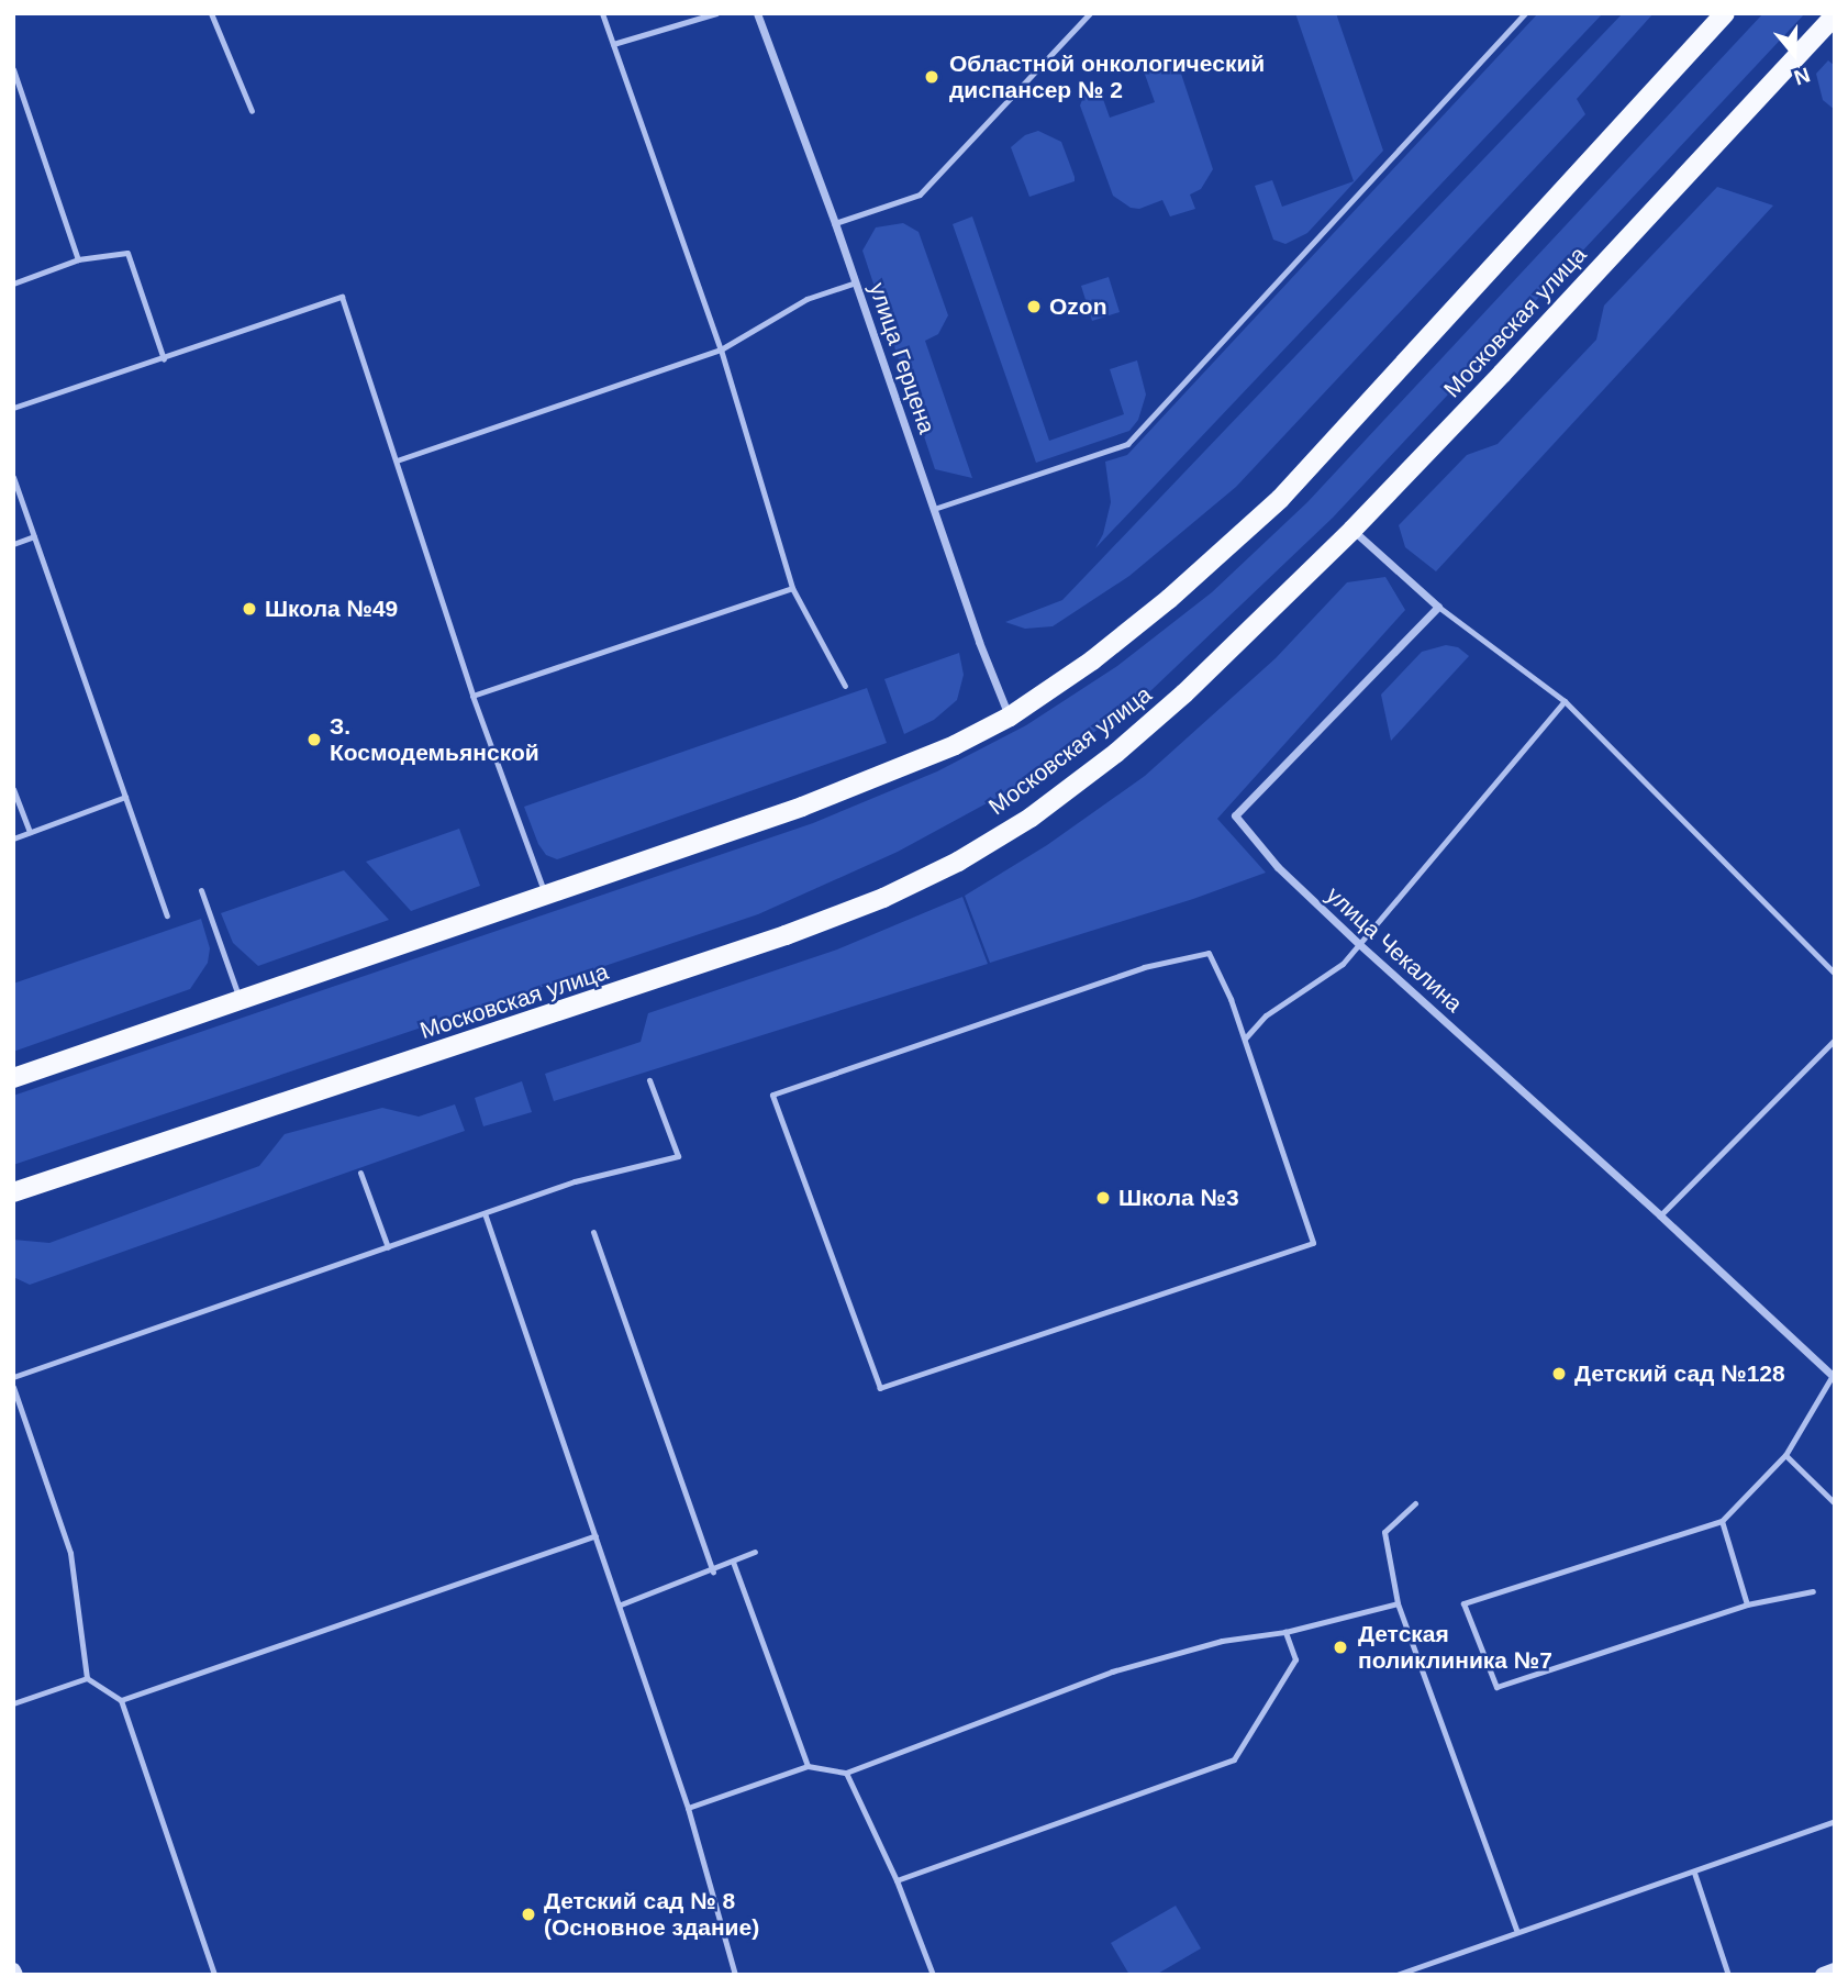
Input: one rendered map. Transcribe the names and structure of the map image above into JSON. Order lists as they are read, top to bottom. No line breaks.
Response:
{"streets":{"main road":["Московская улица"],"street":["улица Герцена","улица Чекалина"]},"places":["Областной онкологический диспансер № 2","Ozon","Школа №49","З. Космодемьянской","Школа №3","Детский сад №128","Детская поликлиника №7","Детский сад № 8 (Основное здание)"],"north":"bottom"}
